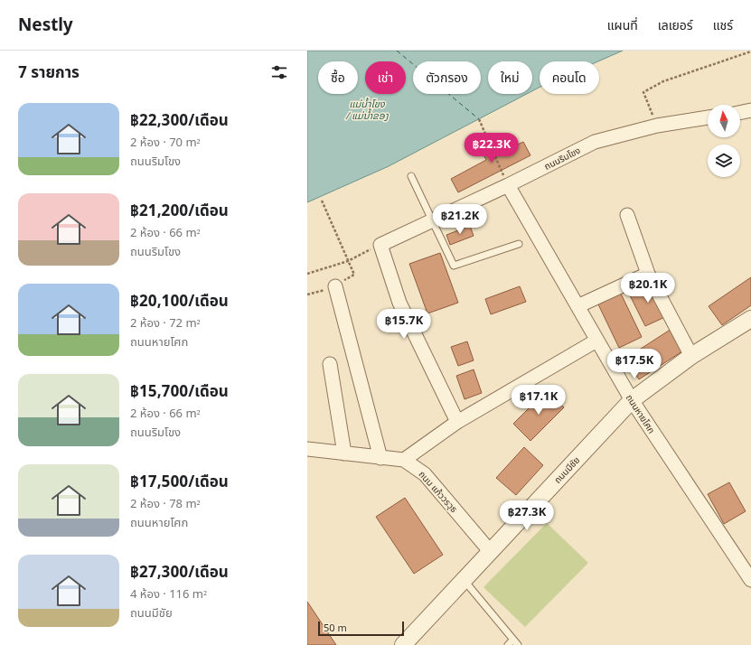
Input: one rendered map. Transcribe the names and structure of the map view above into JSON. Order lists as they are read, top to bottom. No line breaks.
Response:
{"streets":{"street":["ถนนริมโขง","ถนนหายโศก","ถนนมีชัย","ถนน แก้ววรวุธ"]},"crossings":[["ถนนริมโขง","ถนนหายโศก"],["ถนนหายโศก","ถนนมีชัย"],["ถนนมีชัย","ถนน แก้ววรวุธ"]],"water":["แม่น้ำโขง / ແມ່ນ້ຳຂອງ"],"scale_bar":"50 m","north":"top","page":{"header":"Nestly","nav":["แผนที่","เลเยอร์","แชร์"],"heading":"7 รายการ","chip":["ซื้อ","เช่า","ตัวกรอง","ใหม่","คอนโด"],"list":[{"name":"฿22,300/เดือน","note":"2 ห้อง · 70 m² · ถนนริมโขง"},{"name":"฿21,200/เดือน","note":"2 ห้อง · 66 m² · ถนนริมโขง"},{"name":"฿20,100/เดือน","note":"2 ห้อง · 72 m² · ถนนหายโศก"},{"name":"฿15,700/เดือน","note":"2 ห้อง · 66 m² · ถนนริมโขง"},{"name":"฿17,500/เดือน","note":"2 ห้อง · 78 m² · ถนนหายโศก"},{"name":"฿27,300/เดือน","note":"4 ห้อง · 116 m² · ถนนมีชัย"}],"price":["฿22.3K","฿21.2K","฿20.1K","฿15.7K","฿17.5K","฿17.1K","฿27.3K"],"scale":"50 m"}}
